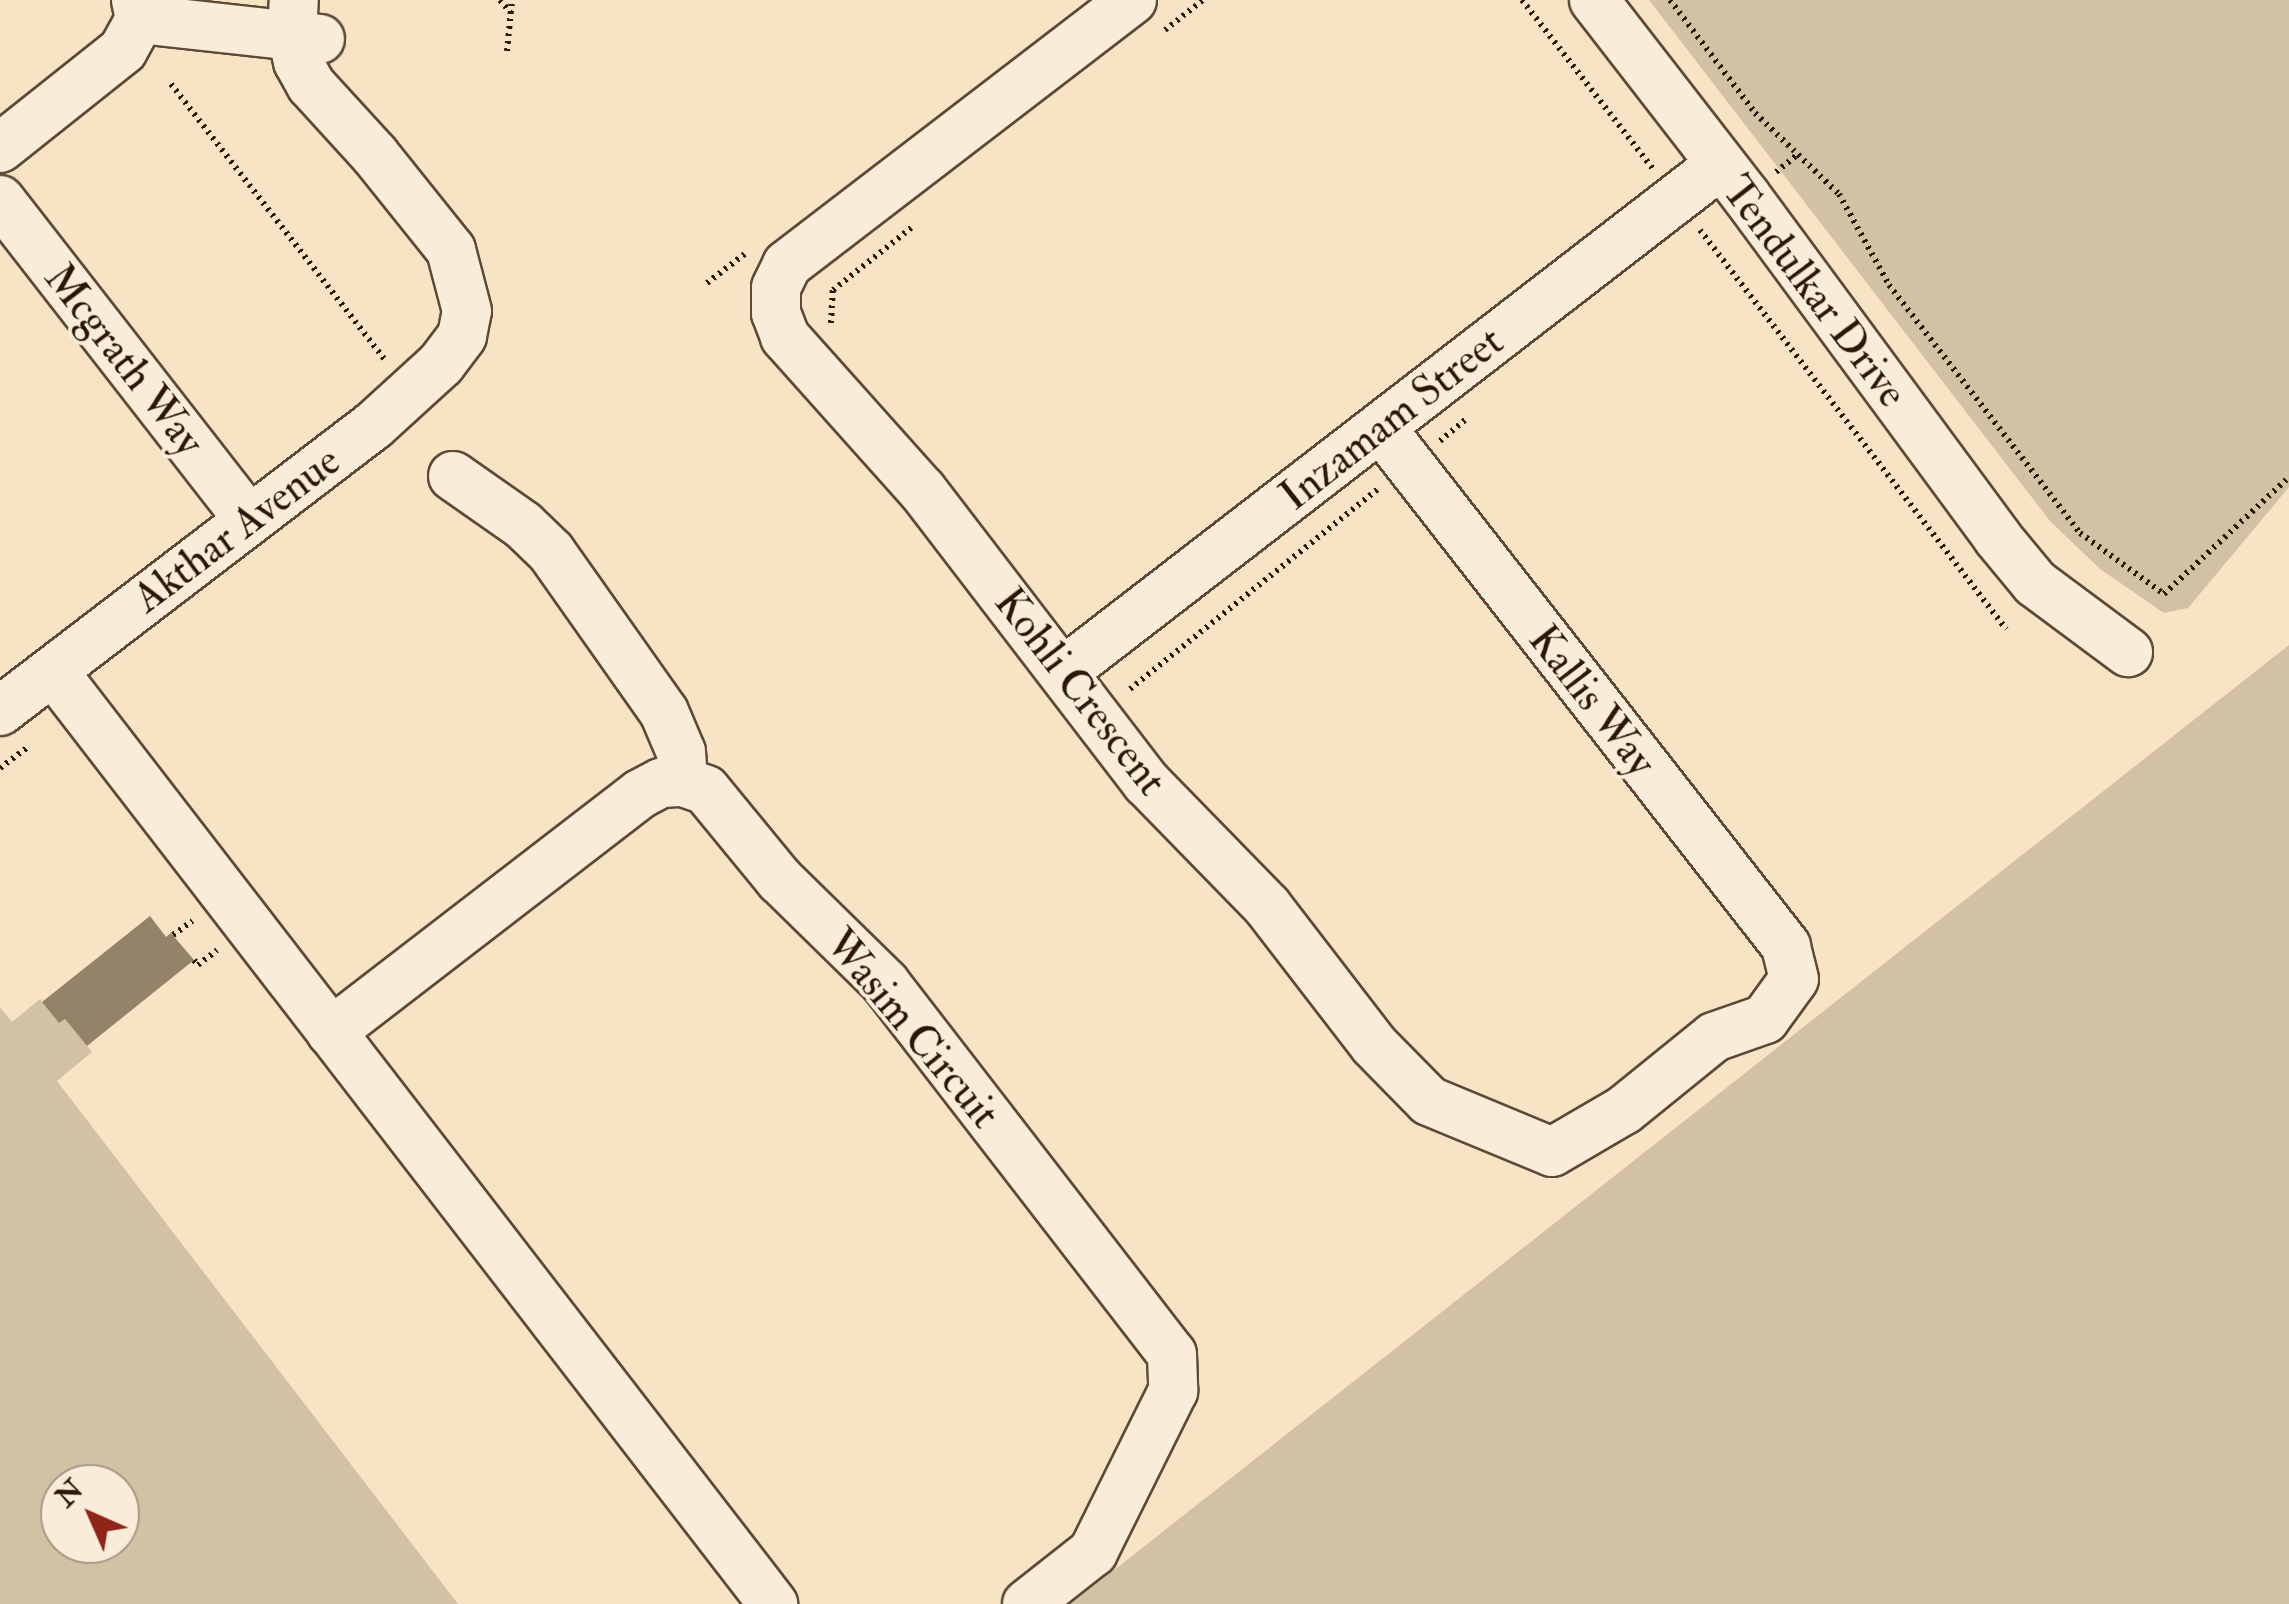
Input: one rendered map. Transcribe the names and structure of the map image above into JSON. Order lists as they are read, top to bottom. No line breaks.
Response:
{"streets":{"street":["Tendulkar Drive","Mcgrath Way","Inzamam Street","Akthar Avenue","Kohli Crescent","Kallis Way","Wasim Circuit"]},"crossings":[["Tendulkar Drive","Inzamam Street"],["Mcgrath Way","Akthar Avenue"],["Inzamam Street","Kohli Crescent"],["Inzamam Street","Kallis Way"],["Kohli Crescent","Kallis Way"]],"north":"top left"}
